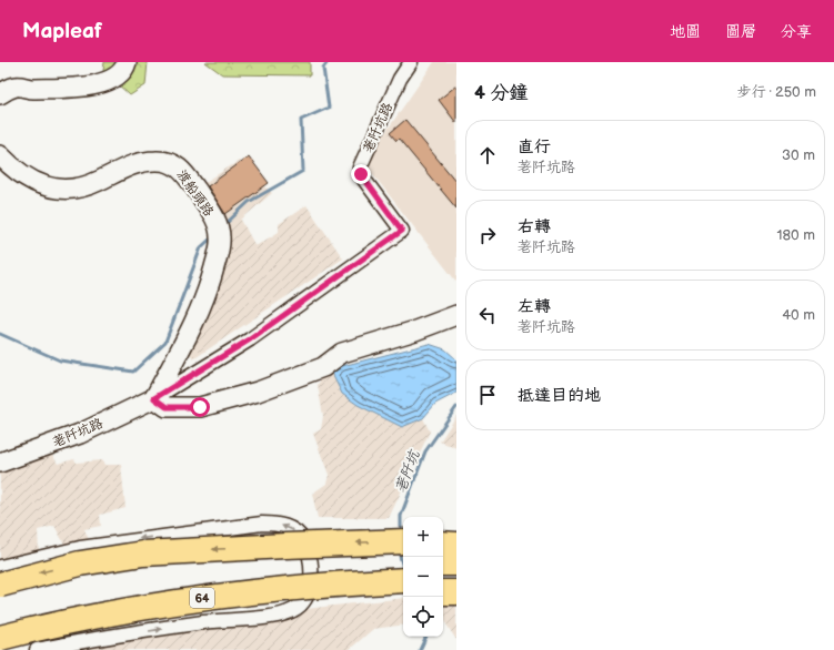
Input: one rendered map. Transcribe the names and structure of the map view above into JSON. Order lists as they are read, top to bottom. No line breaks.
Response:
{"streets":{"highway":["64"],"street":["荖阡坑路","渡船頭路"]},"crossings":[["荖阡坑路","渡船頭路"]],"water":["荖阡坑"],"page":{"header":"Mapleaf","nav":["地圖","圖層","分享"],"heading":["4 分鐘","步行 · 250 m"],"list":[["直行","荖阡坑路","30 m"],["右轉","荖阡坑路","180 m"],["左轉","荖阡坑路","40 m"],"抵達目的地"],"map_buttons":["+","−"]}}
